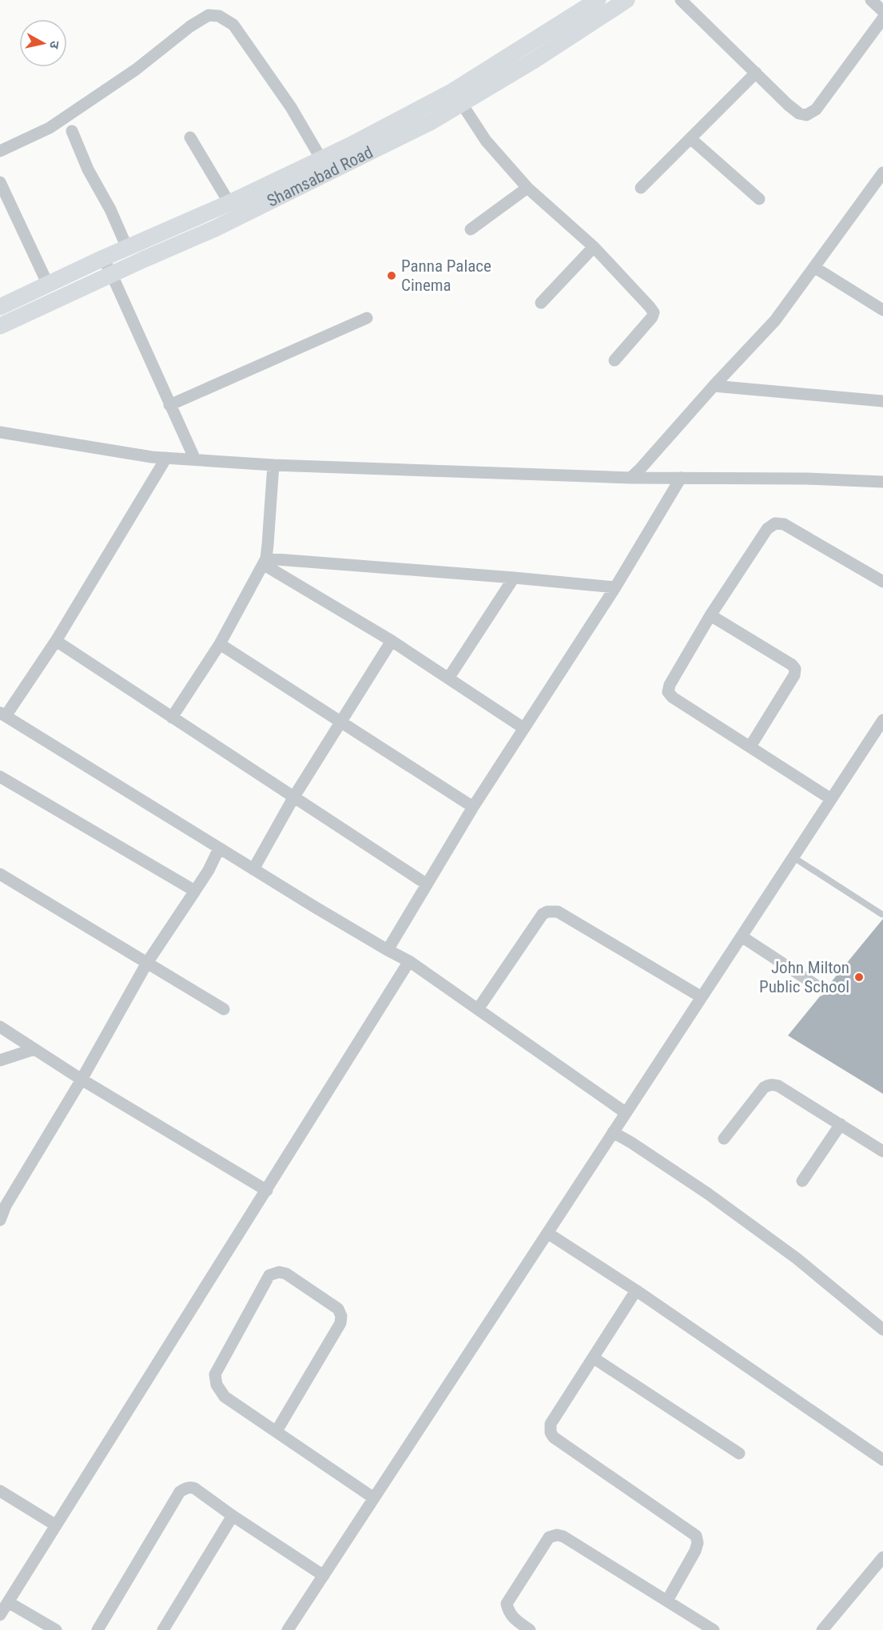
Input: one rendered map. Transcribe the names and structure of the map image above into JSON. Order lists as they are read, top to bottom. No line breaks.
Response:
{"streets":{"main road":["Shamsabad Road"]},"places":["Panna Palace Cinema","John Milton Public School"],"north":"right"}
